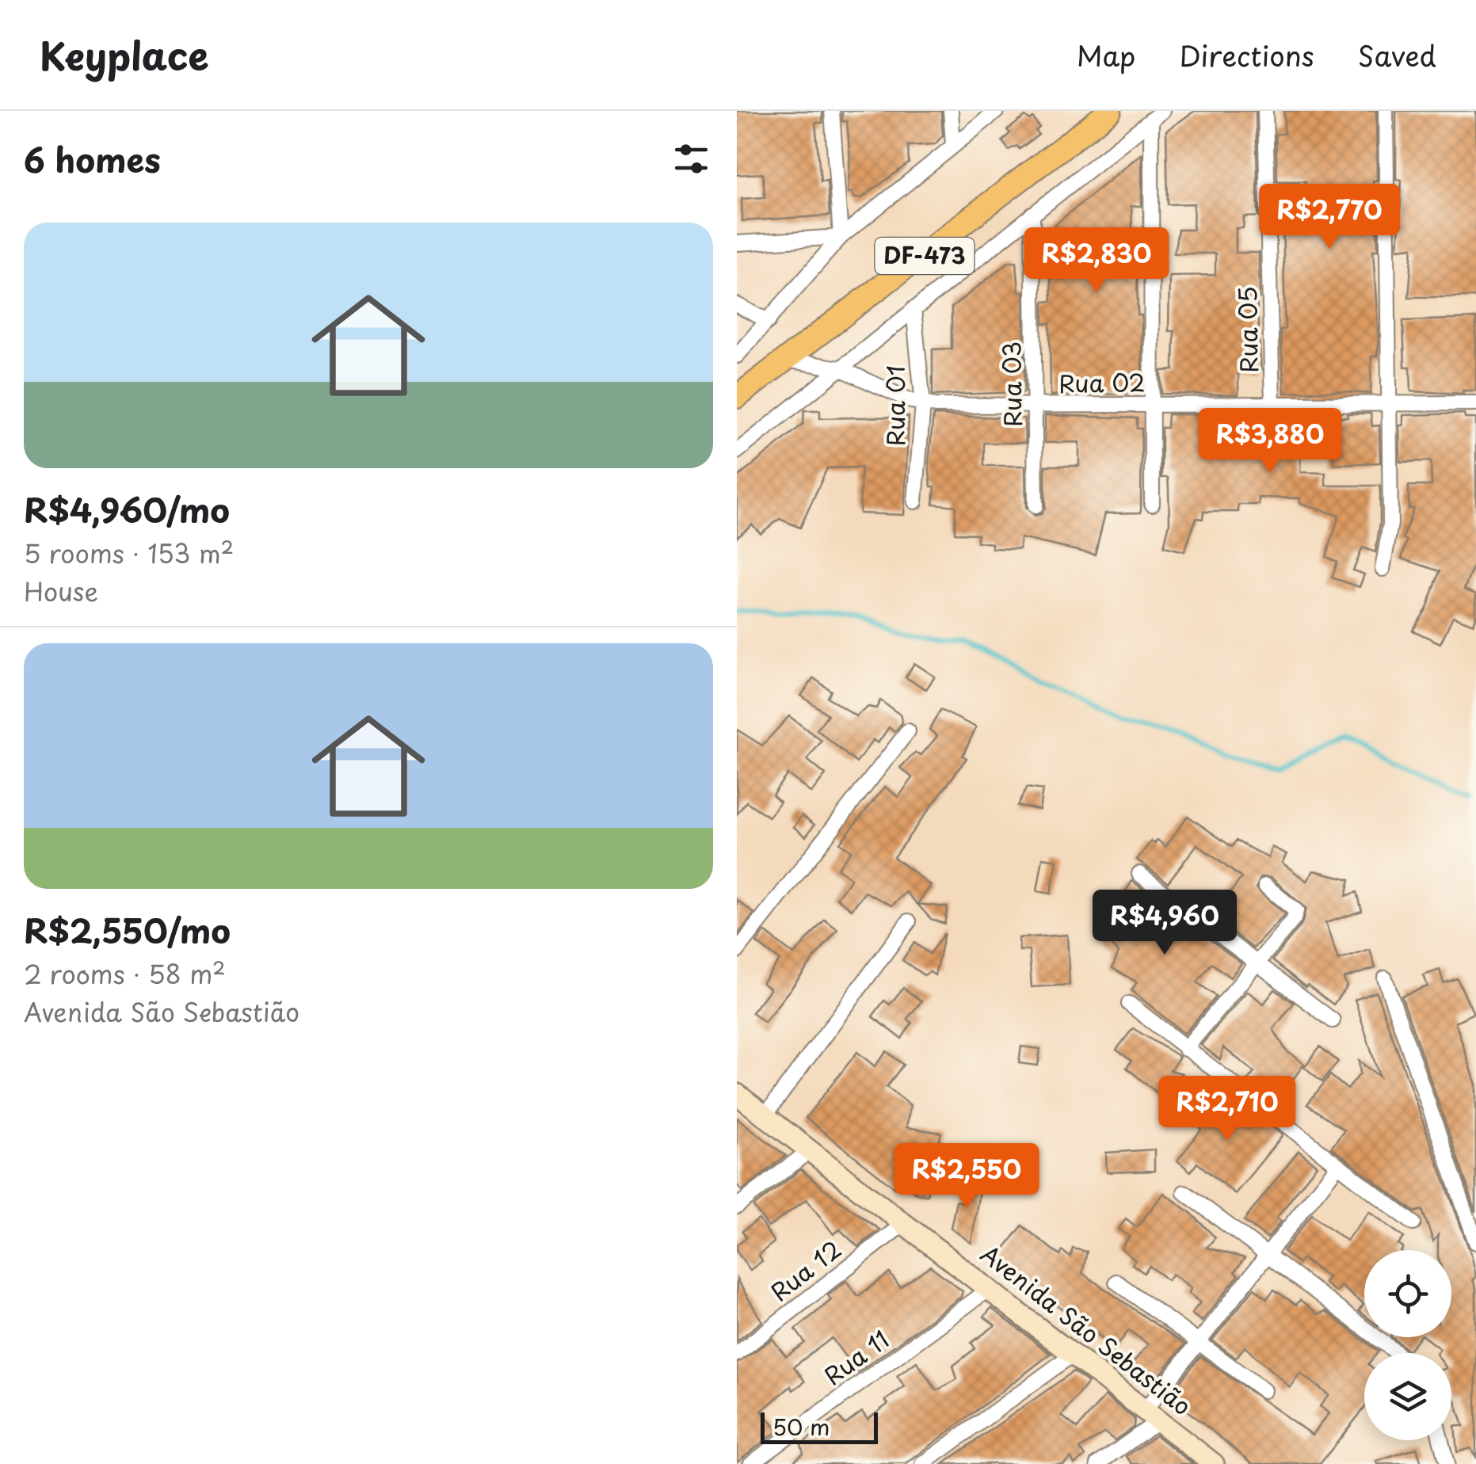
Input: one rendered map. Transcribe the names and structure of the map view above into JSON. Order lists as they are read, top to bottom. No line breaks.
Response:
{"streets":{"main road":["DF-473"],"street":["Rua 05","Rua 03","Rua 02","Rua 01","Rua 12","Avenida São Sebastião","Rua 11"]},"crossings":[["DF-473","Rua 02"],["Rua 05","Rua 02"],["Rua 03","Rua 02"],["Rua 02","Rua 01"],["Rua 12","Avenida São Sebastião"],["Avenida São Sebastião","Rua 11"]],"scale_bar":"50 m","page":{"header":"Keyplace","nav":["Map","Directions","Saved"],"heading":"6 homes","price":["R$2,770","R$2,830","R$3,880","R$4,960","R$2,710","R$2,550"],"list":[{"name":"R$4,960/mo","note":"5 rooms · 153 m² · House"},{"name":"R$2,550/mo","note":"2 rooms · 58 m² · Avenida São Sebastião"}],"scale":"50 m"}}
